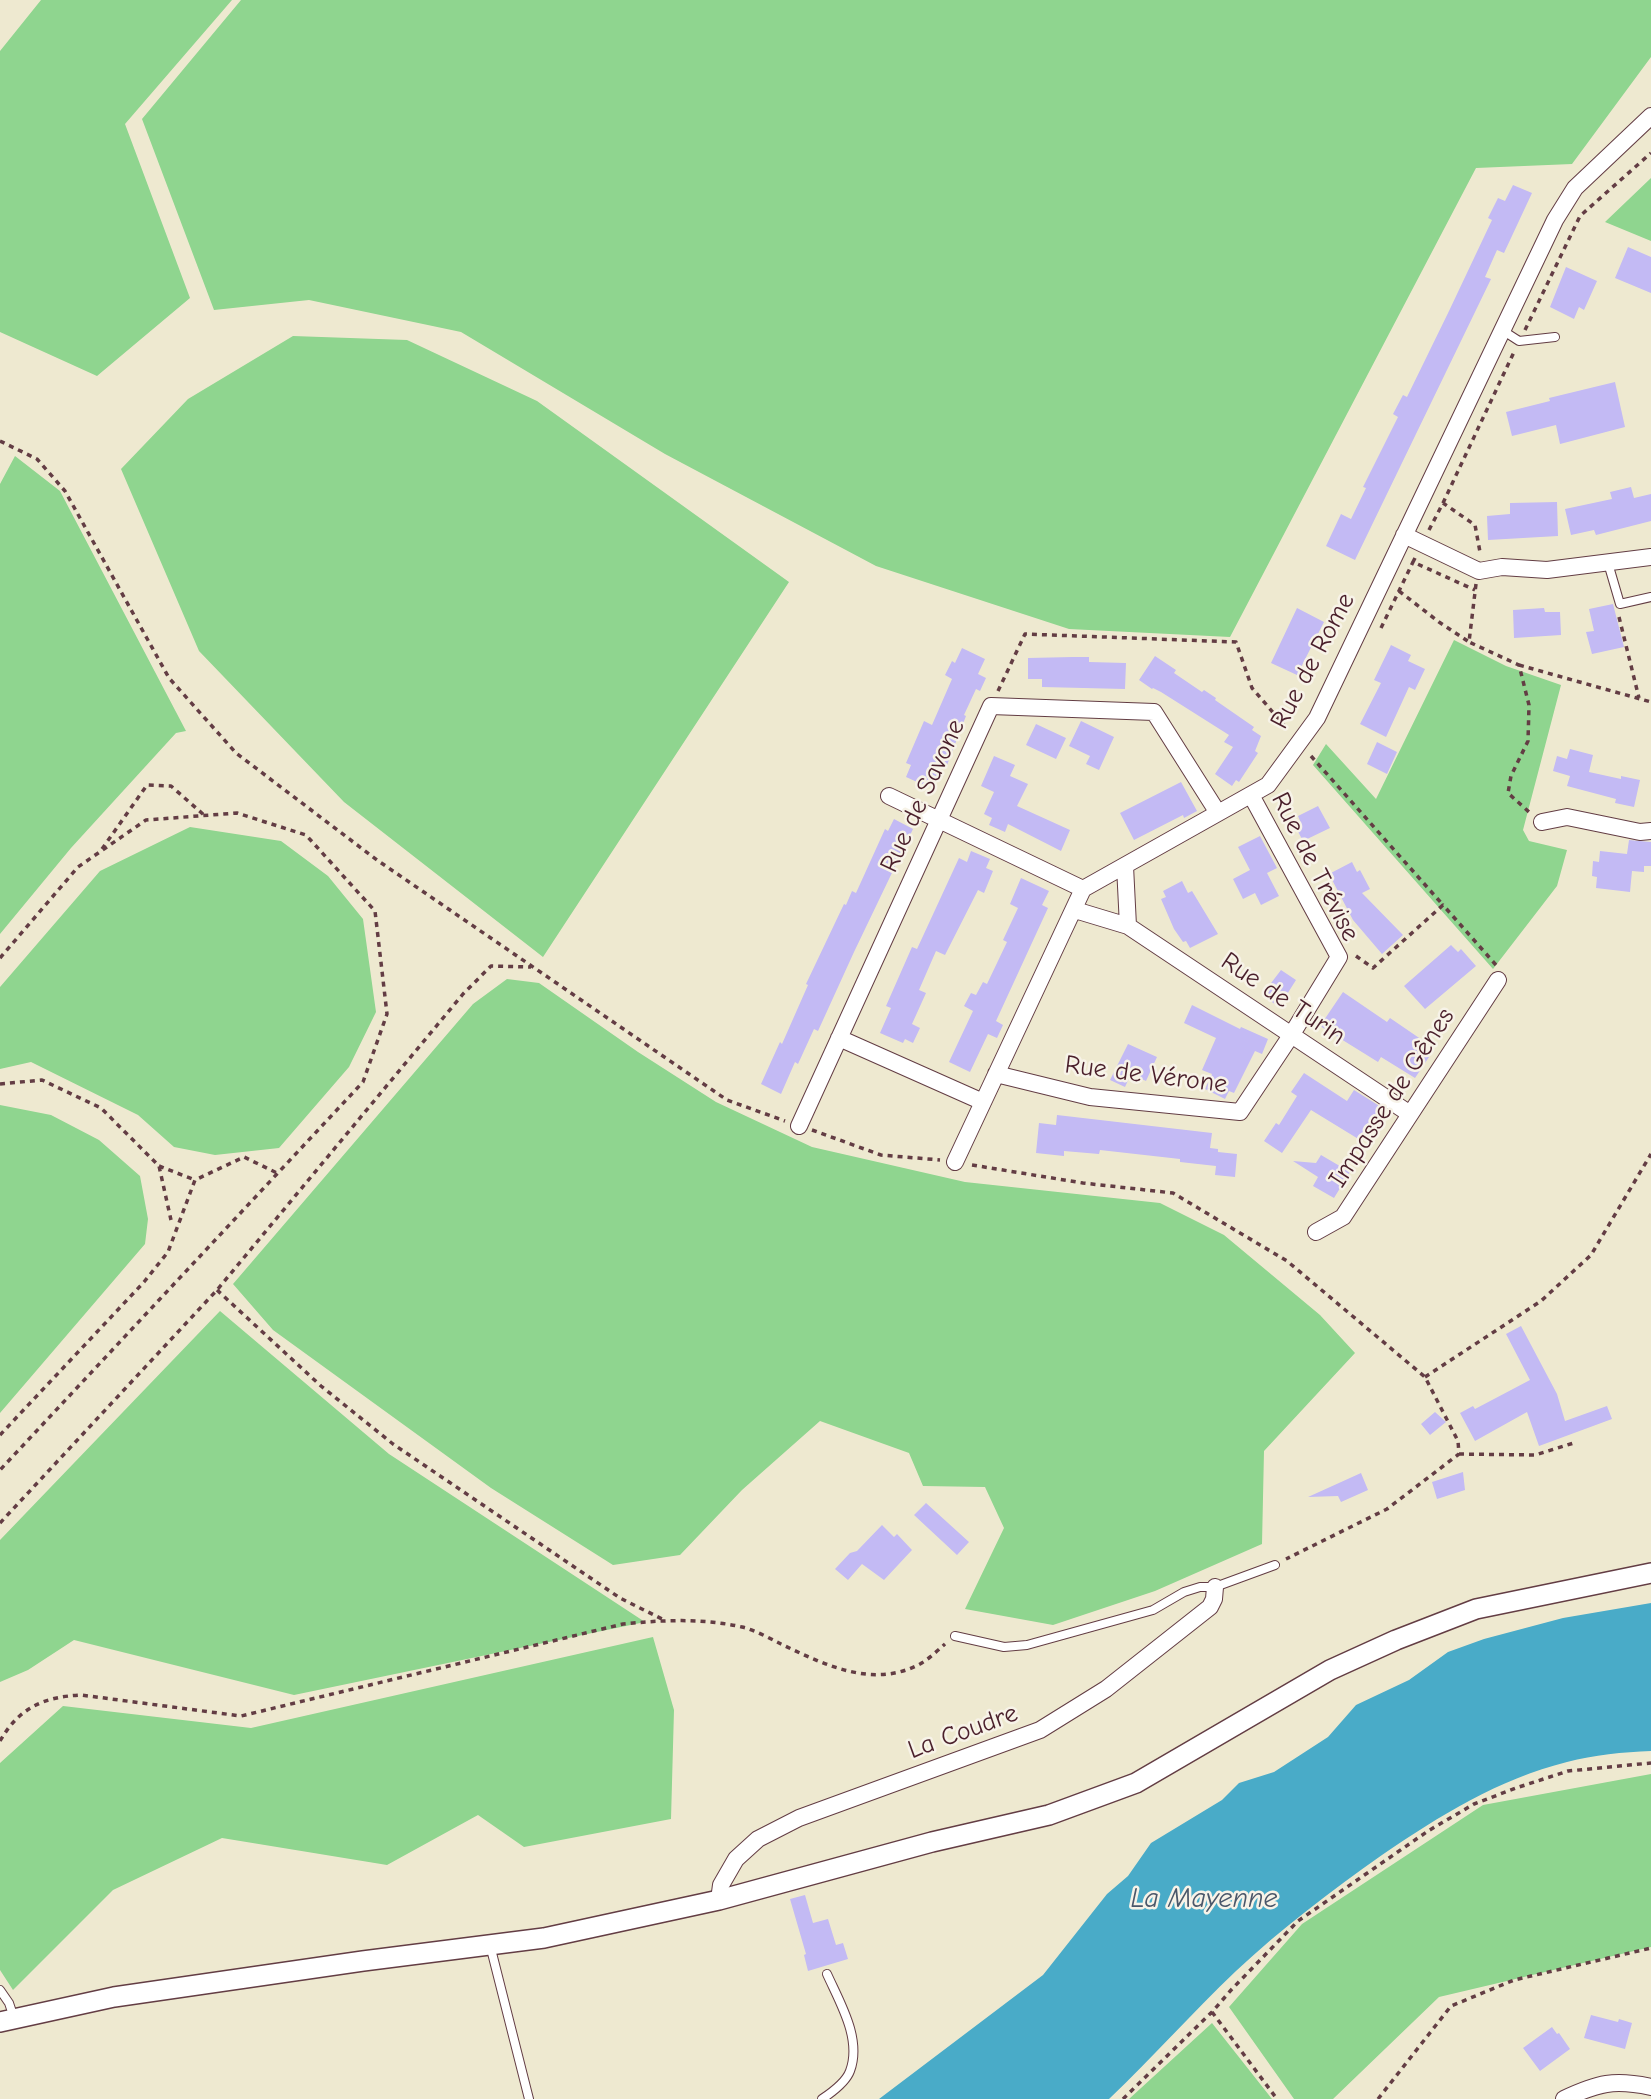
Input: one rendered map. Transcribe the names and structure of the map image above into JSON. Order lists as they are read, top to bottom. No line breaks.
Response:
{"streets":{"street":["Rue de Rome","Rue de Savone","Rue de Trévise","Rue de Turin","Rue de Vérone","Impasse de Gênes","La Coudre"]},"crossings":[["Rue de Rome","Rue de Savone"],["Rue de Rome","Rue de Trévise"],["Rue de Trévise","Rue de Turin"],["Rue de Trévise","Rue de Vérone"],["Rue de Turin","Rue de Vérone"],["Rue de Turin","Impasse de Gênes"]],"water":["La Mayenne"]}
